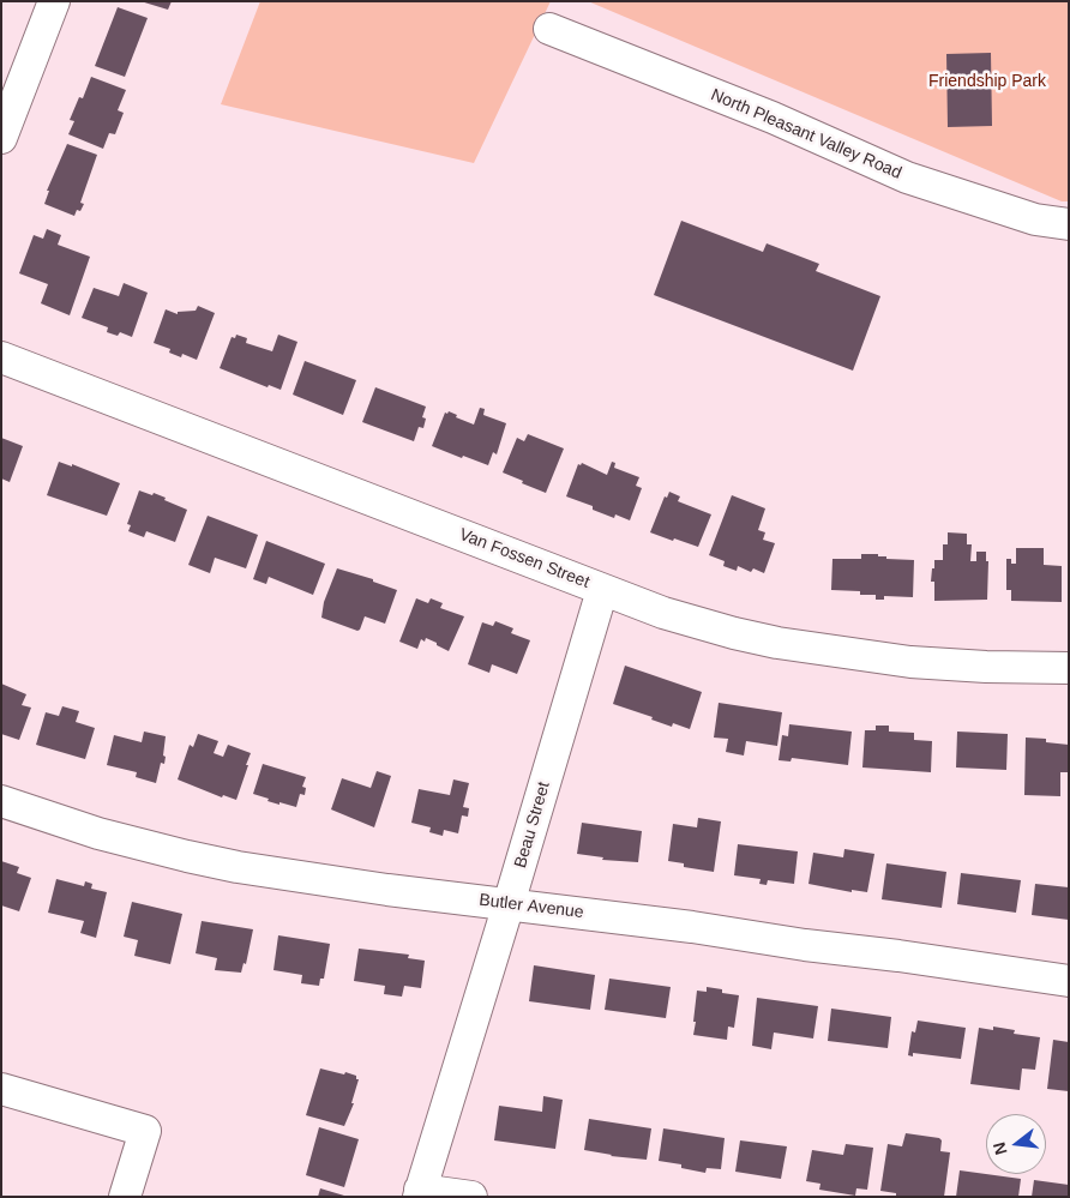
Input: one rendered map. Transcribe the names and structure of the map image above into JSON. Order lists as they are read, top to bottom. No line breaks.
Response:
{"streets":{"street":["North Pleasant Valley Road","Van Fossen Street","Beau Street","Butler Avenue"]},"crossings":[["Van Fossen Street","Beau Street"],["Beau Street","Butler Avenue"]],"parks":["Friendship Park"],"north":"left"}
